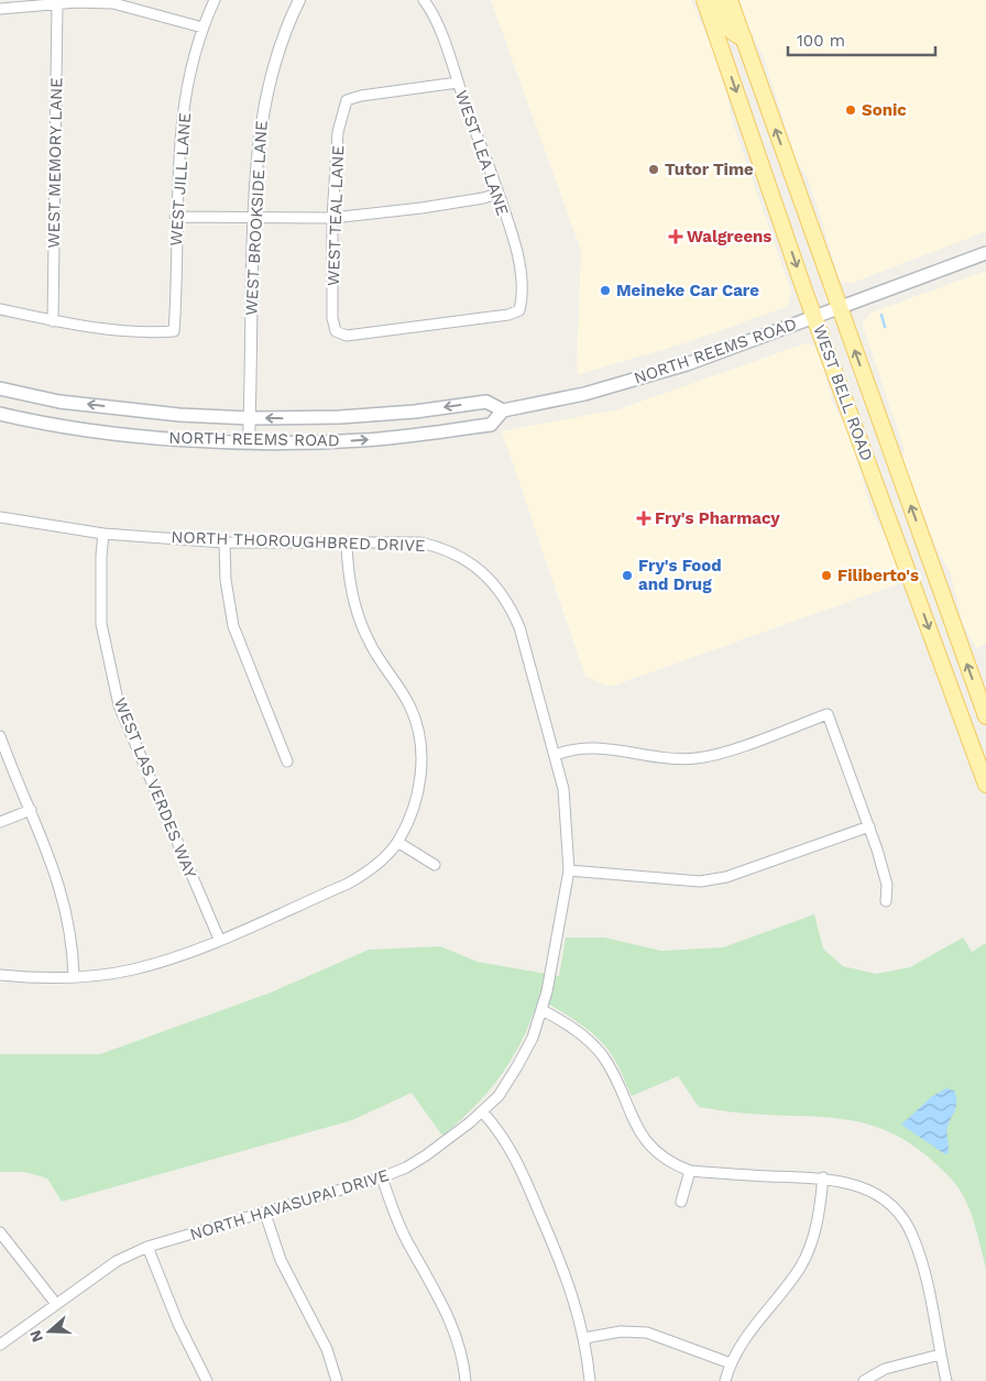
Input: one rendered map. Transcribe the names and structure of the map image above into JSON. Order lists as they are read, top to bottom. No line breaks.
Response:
{"streets":{"main road":["NORTH REEMS ROAD","WEST BELL ROAD"],"street":["WEST LEA LANE","WEST MEMORY LANE","WEST JILL LANE","WEST TEAL LANE","WEST BROOKSIDE LANE","NORTH THOROUGHBRED DRIVE","WEST LAS VERDES WAY","NORTH HAVASUPAI DRIVE"]},"crossings":[["WEST LEA LANE","WEST TEAL LANE"],["WEST MEMORY LANE","WEST JILL LANE"],["WEST BROOKSIDE LANE","NORTH REEMS ROAD"],["NORTH REEMS ROAD","WEST BELL ROAD"],["NORTH THOROUGHBRED DRIVE","WEST LAS VERDES WAY"],["NORTH THOROUGHBRED DRIVE","NORTH HAVASUPAI DRIVE"]],"places":{"other":["Sonic","Tutor Time","Meineke Car Care","Fry's Food and Drug","Filiberto's"],"health":["Walgreens","Fry's Pharmacy"]},"scale_bar":"100 m","north":"left"}
